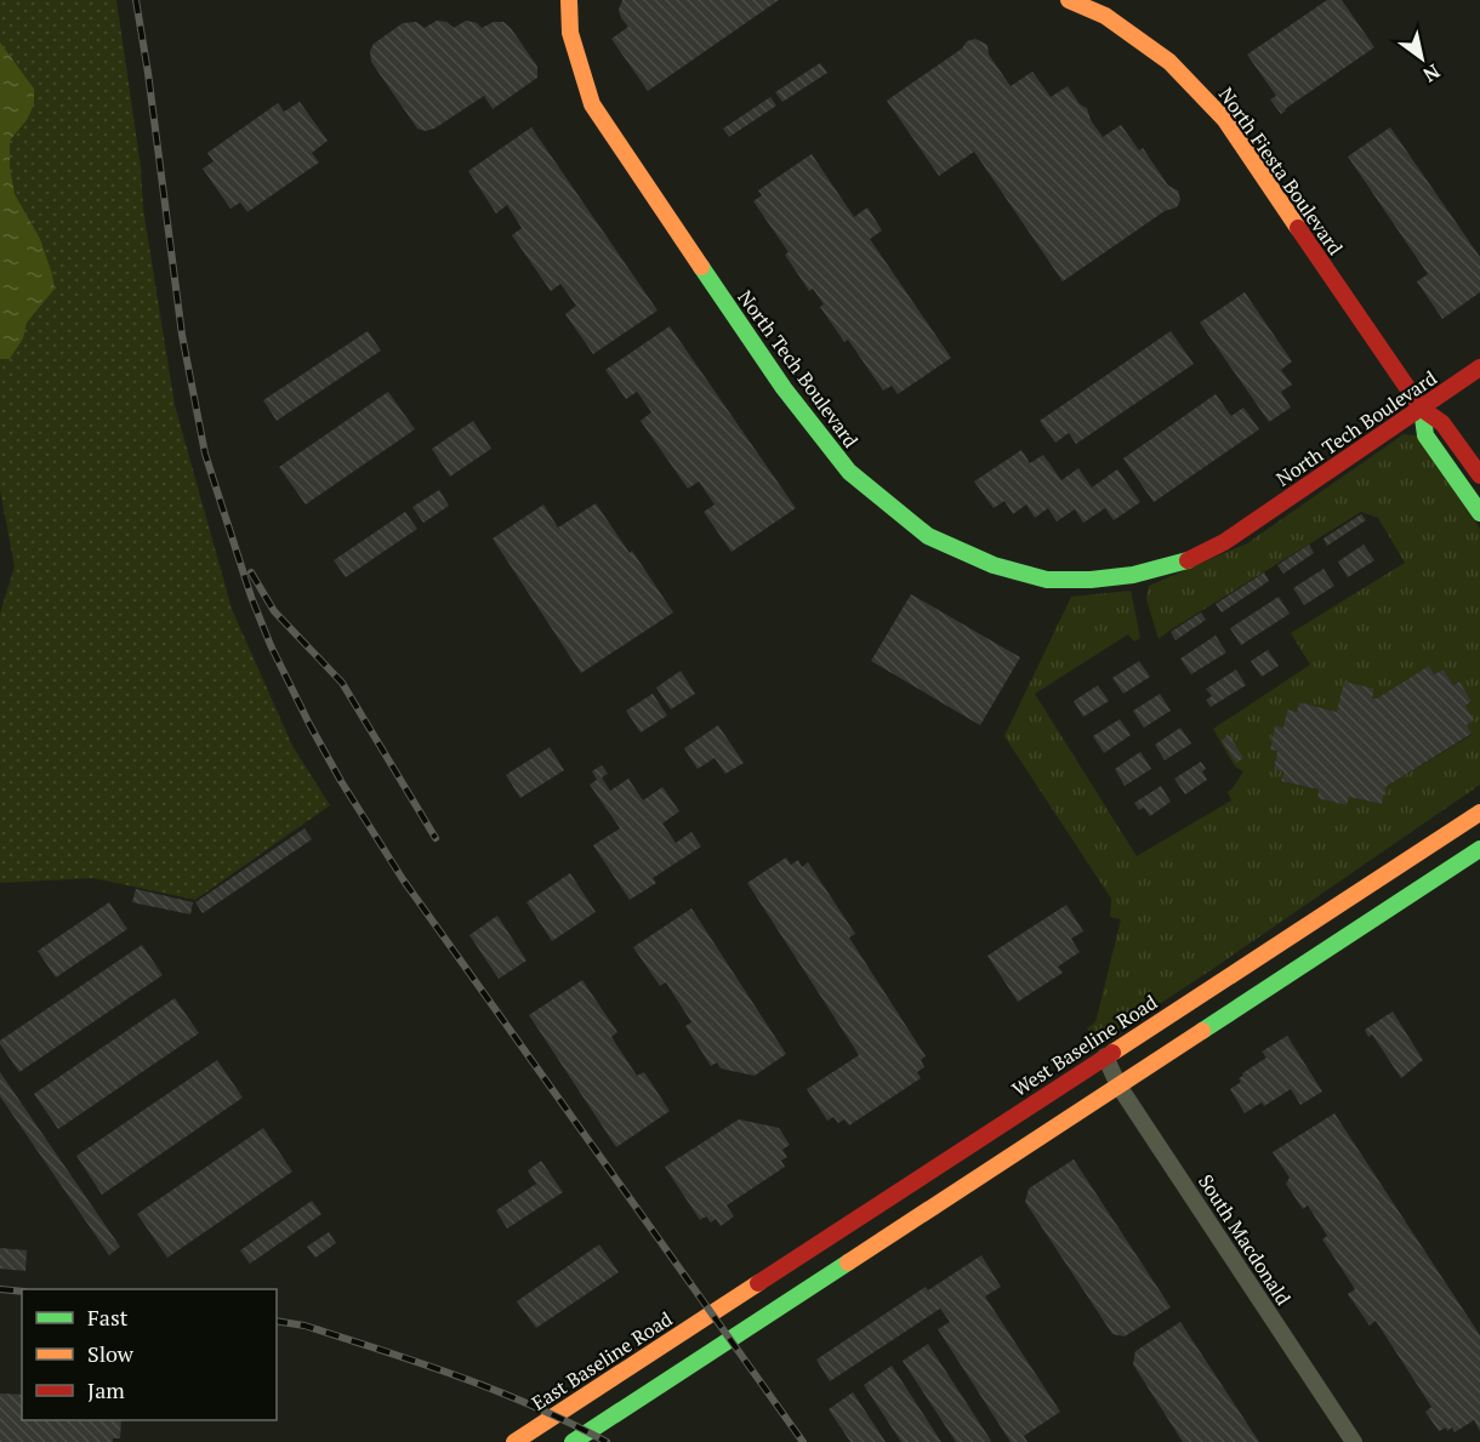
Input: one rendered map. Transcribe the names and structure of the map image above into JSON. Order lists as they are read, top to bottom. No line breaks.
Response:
{"streets":{"main road":["North Fiesta Boulevard","North Tech Boulevard","West Baseline Road","East Baseline Road"],"street":["South Macdonald"]},"crossings":[["North Fiesta Boulevard","North Tech Boulevard"],["West Baseline Road","South Macdonald"],["West Baseline Road","East Baseline Road"]],"legend":["Fast","Slow","Jam"],"north":"bottom right"}
